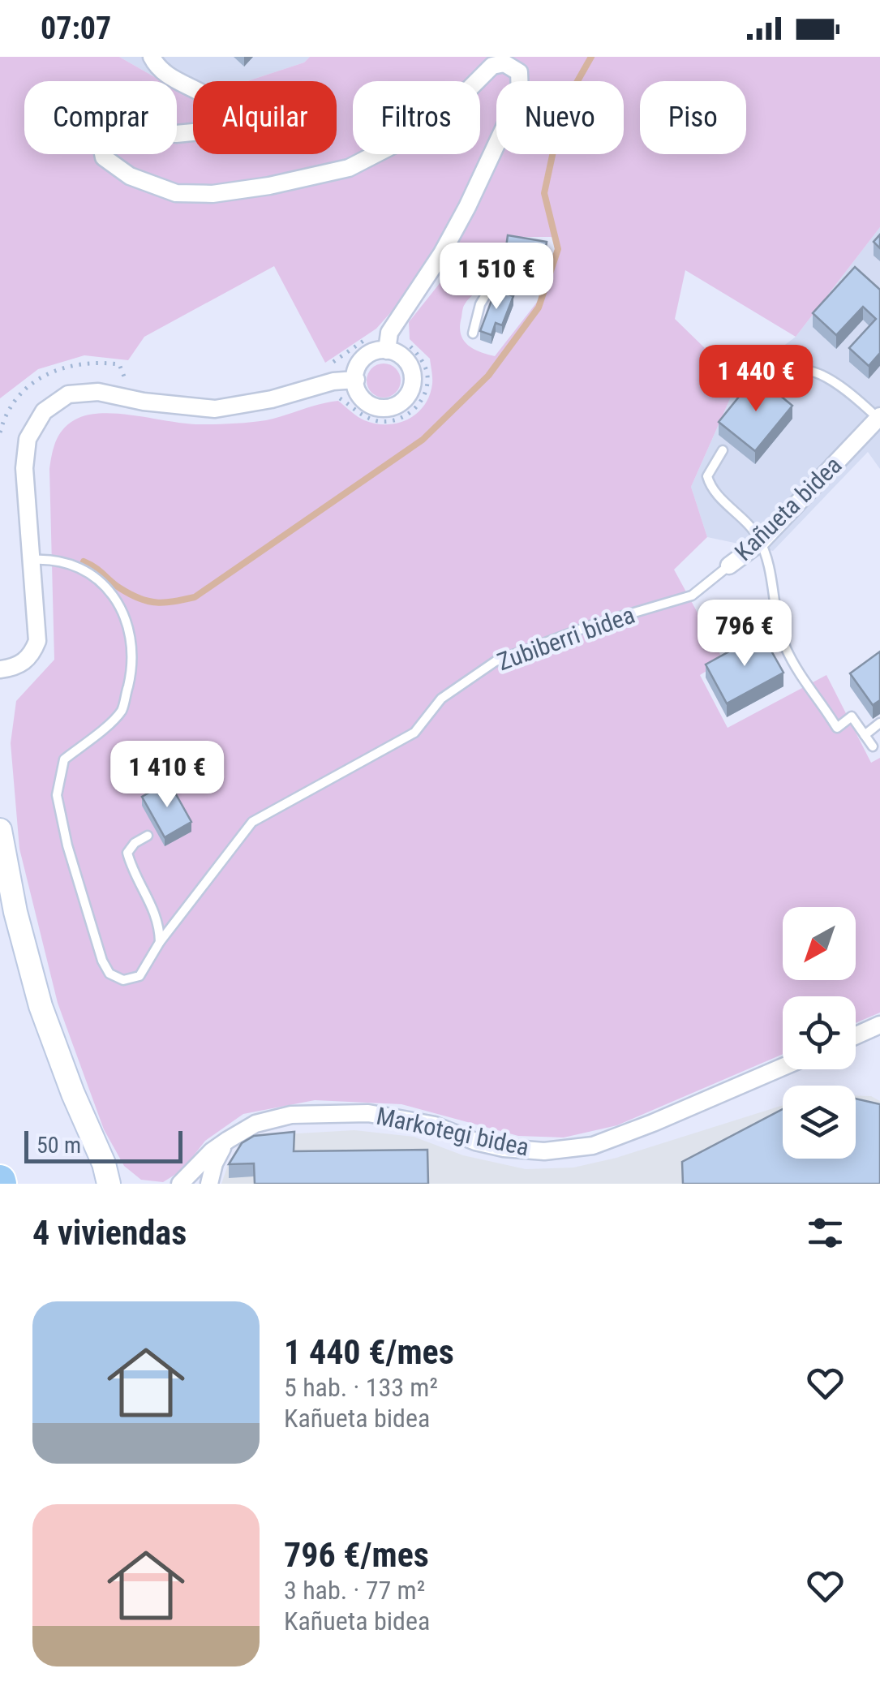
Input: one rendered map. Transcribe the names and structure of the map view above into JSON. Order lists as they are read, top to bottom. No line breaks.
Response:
{"streets":{"street":["Kañueta bidea","Markotegi bidea"],"lane":["Zubiberri bidea"]},"crossings":[["Kañueta bidea","Zubiberri bidea"]],"scale_bar":"50 m","north":"bottom left","page":{"status":"07:07","chip":["Comprar","Alquilar","Filtros","Nuevo","Piso"],"price":["1 510 €","1 440 €","796 €","1 410 €"],"scale":"50 m","heading":"4 viviendas","list":[{"name":"1 440 €/mes","note":"5 hab. · 133 m² · Kañueta bidea"},{"name":"796 €/mes","note":"3 hab. · 77 m² · Kañueta bidea"}]}}
